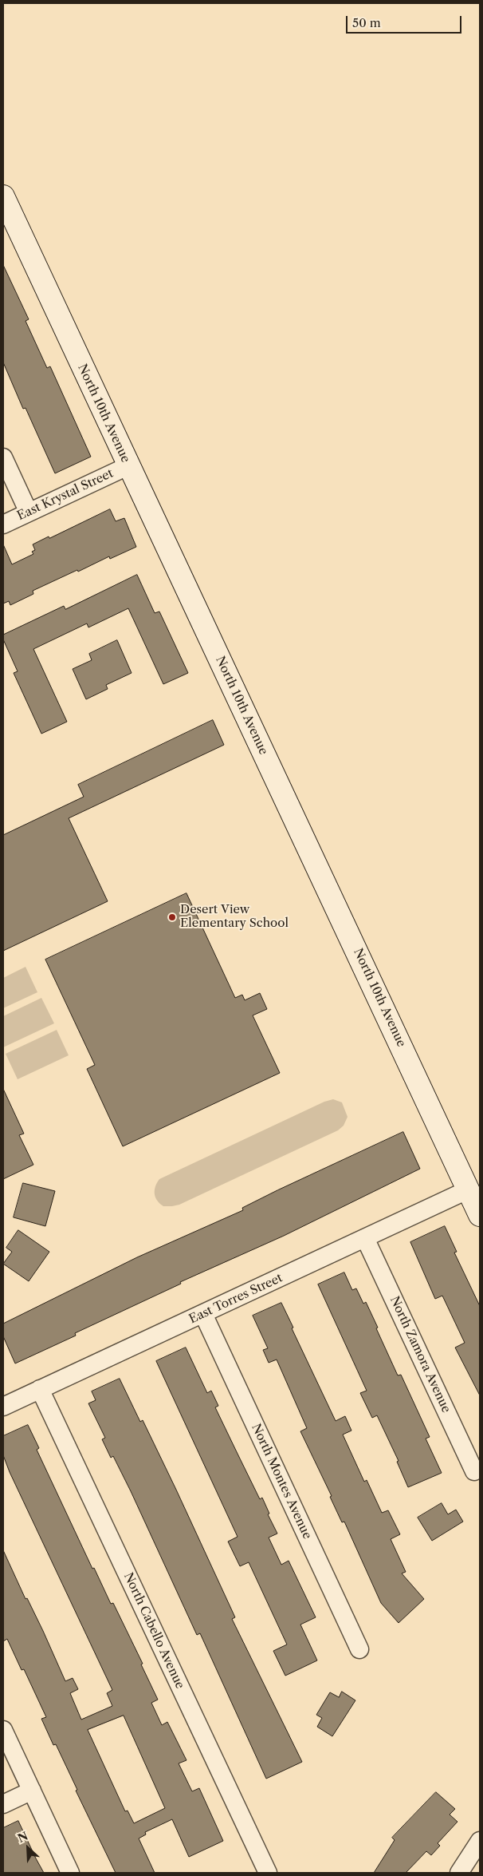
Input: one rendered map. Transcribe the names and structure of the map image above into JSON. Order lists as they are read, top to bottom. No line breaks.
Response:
{"streets":{"main road":["North 10th Avenue"],"street":["East Krystal Street","East Torres Street","North Zamora Avenue","North Montes Avenue","North Cabello Avenue"]},"crossings":[["North 10th Avenue","East Krystal Street"],["North 10th Avenue","East Torres Street"],["East Torres Street","North Zamora Avenue"],["East Torres Street","North Montes Avenue"],["East Torres Street","North Cabello Avenue"]],"places":["Desert View Elementary School"],"scale_bar":"50 m","north":"top left"}
